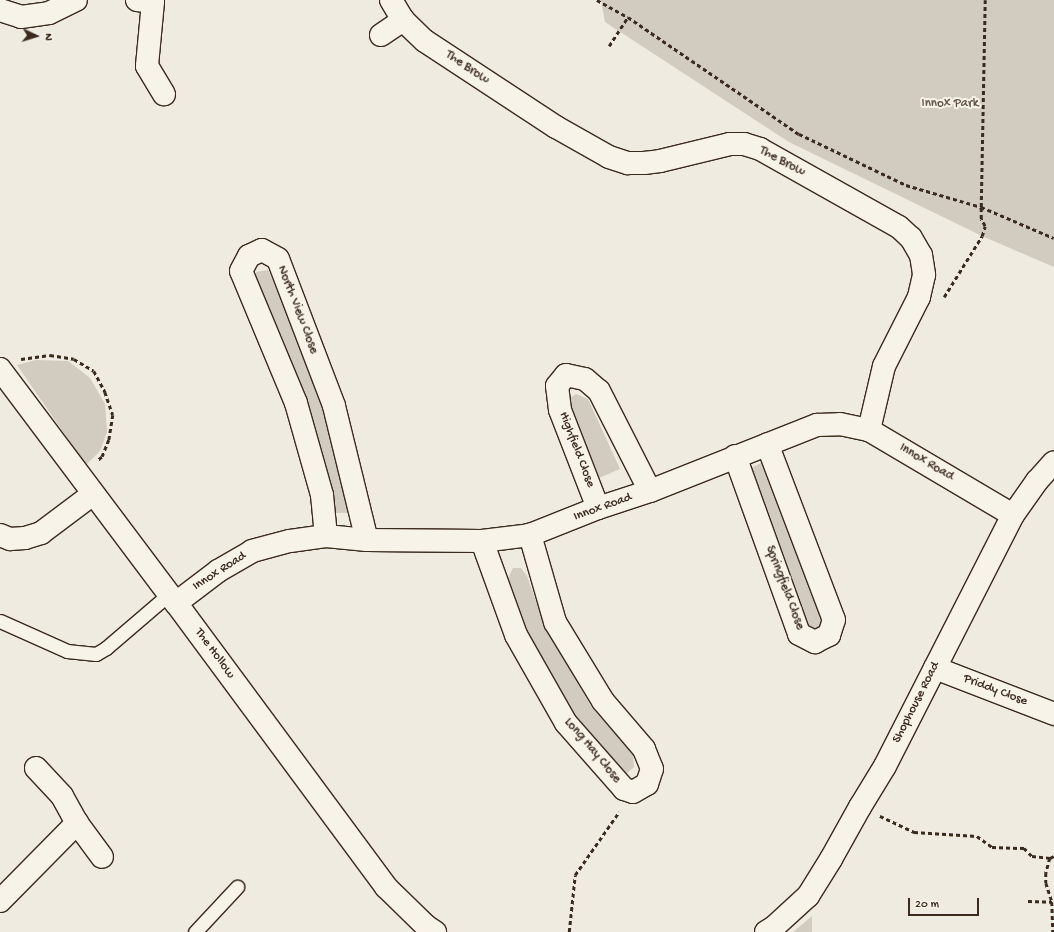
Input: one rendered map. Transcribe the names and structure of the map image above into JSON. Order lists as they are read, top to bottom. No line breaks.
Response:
{"streets":{"street":["The Brow","North View Close","Highfield Close","Innox Road","Springfield Close","The Hollow","Priddy Close","Shophouse Road","Long Hay Close"]},"crossings":[["The Brow","Innox Road"],["North View Close","Innox Road"],["Highfield Close","Innox Road"],["Innox Road","Springfield Close"],["Innox Road","The Hollow"],["Innox Road","Shophouse Road"],["Innox Road","Long Hay Close"],["Priddy Close","Shophouse Road"]],"parks":["Innox Park"],"scale_bar":"20 m","north":"right"}
